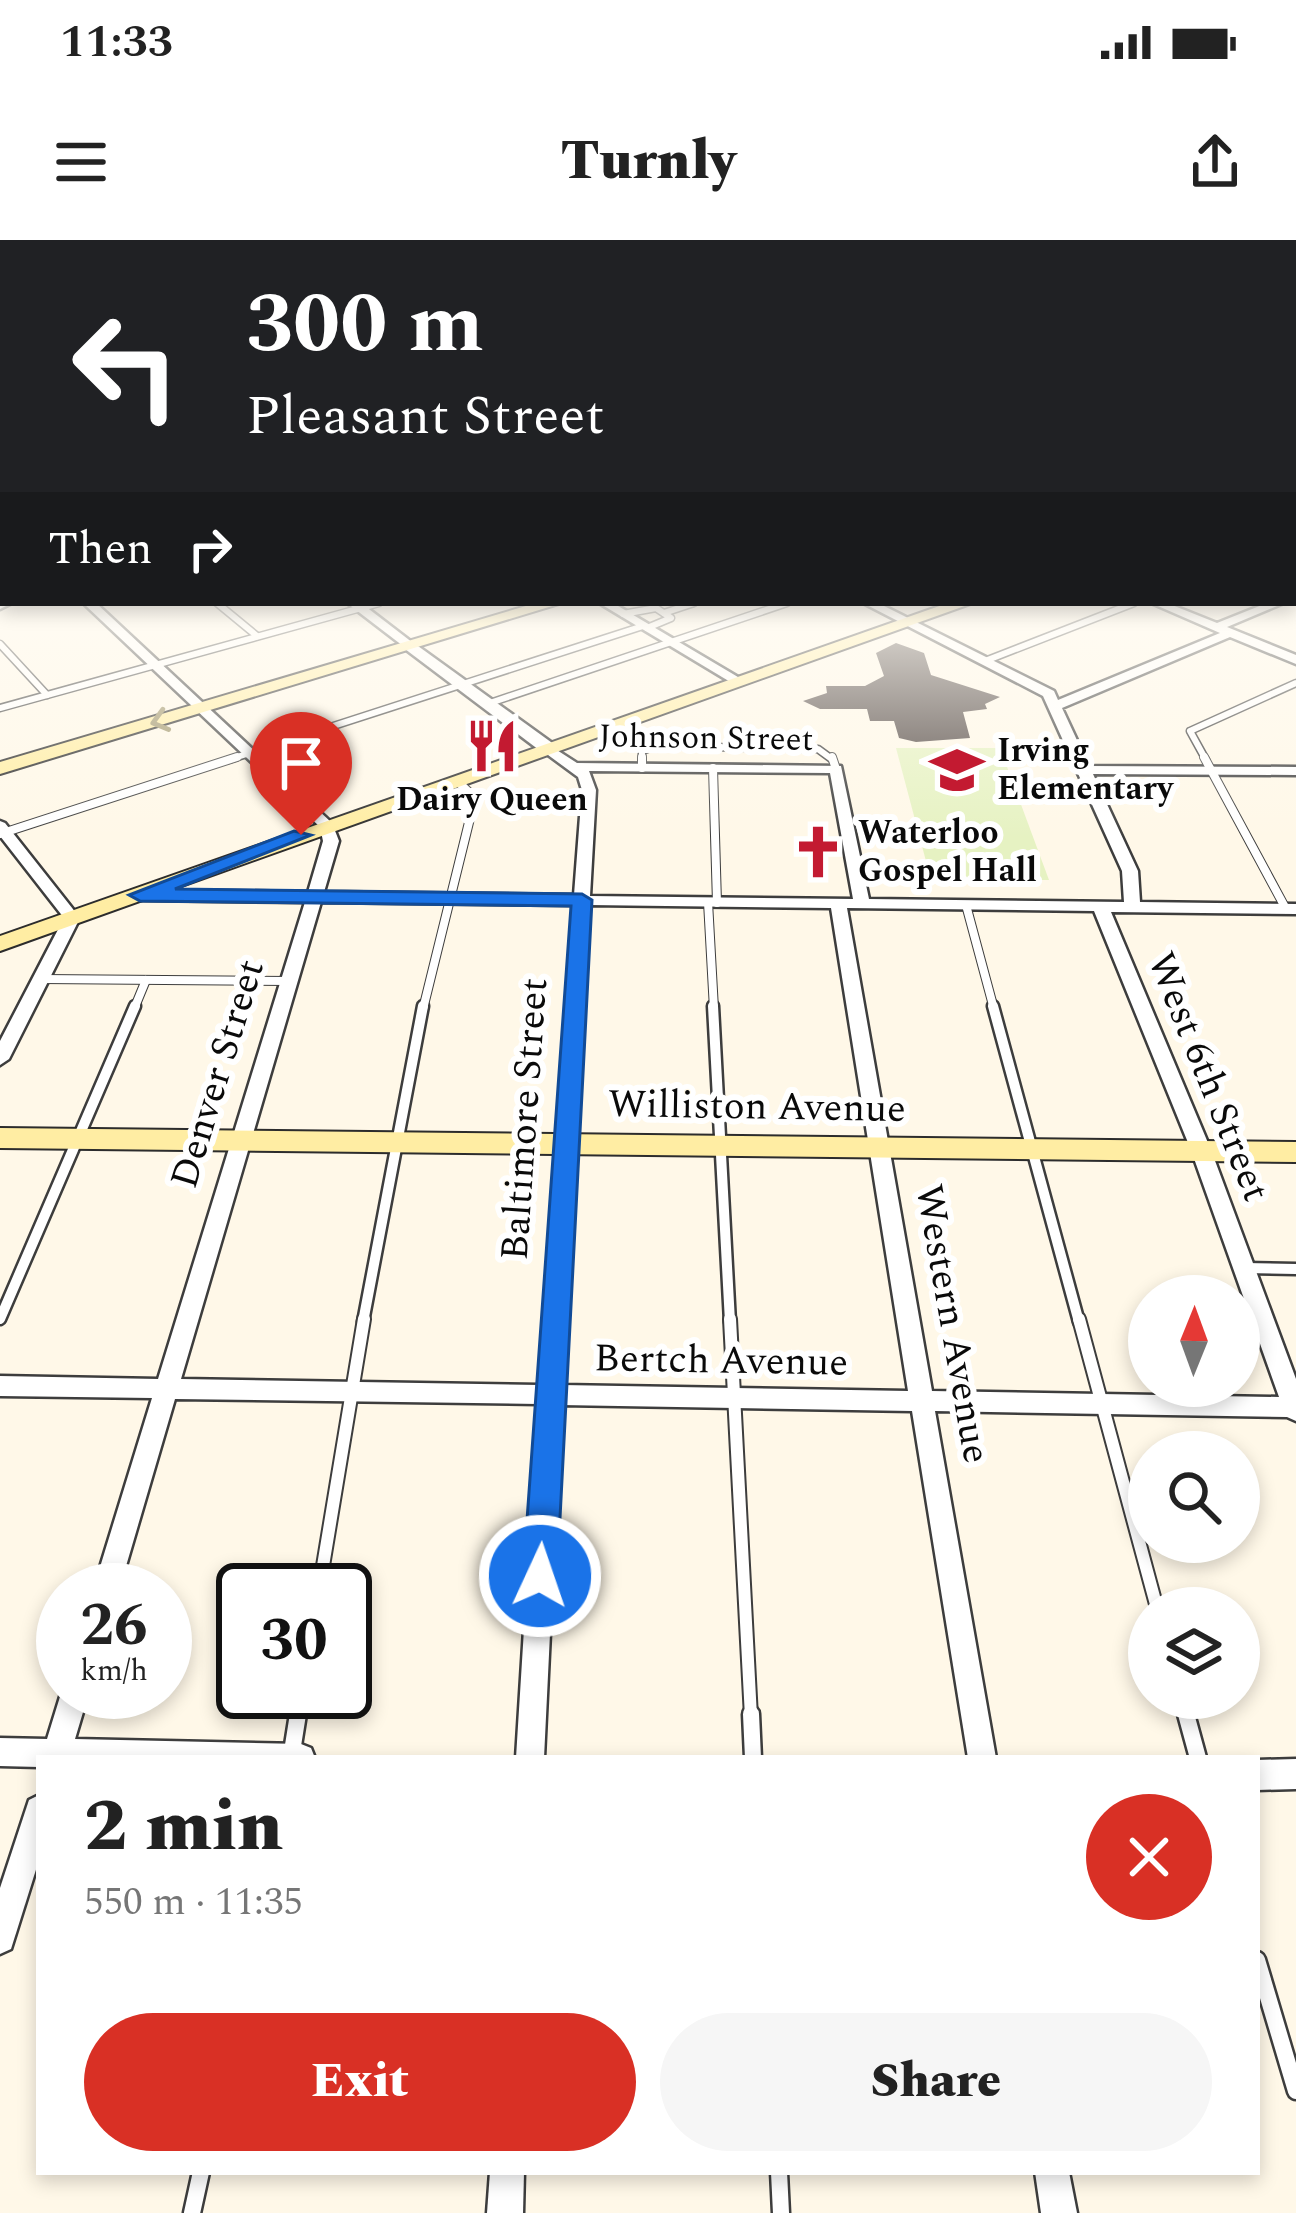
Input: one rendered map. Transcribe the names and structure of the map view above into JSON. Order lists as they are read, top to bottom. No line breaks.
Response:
{"streets":{"main road":["Williston Avenue"],"street":["Johnson Street","Denver Street","West 6th Street","Baltimore Street","Western Avenue","Bertch Avenue"]},"crossings":[["Johnson Street","Baltimore Street"],["Johnson Street","Western Avenue"],["Denver Street","Williston Avenue"],["Denver Street","Bertch Avenue"],["West 6th Street","Williston Avenue"],["West 6th Street","Bertch Avenue"],["Williston Avenue","Baltimore Street"],["Williston Avenue","Western Avenue"],["Baltimore Street","Bertch Avenue"],["Western Avenue","Bertch Avenue"]],"places":{"restaurant":["Dairy Queen"],"school or university":["Irving Elementary"],"church":["Waterloo Gospel Hall"]},"north":"top","page":{"status":"11:33","header":"Turnly","turn":["300 m","Pleasant Street"],"then":"Then","speed":"26 km/h","limit":"30","heading":["2 min","550 m · 11:35"],"buttons":["Exit","Share"]}}
